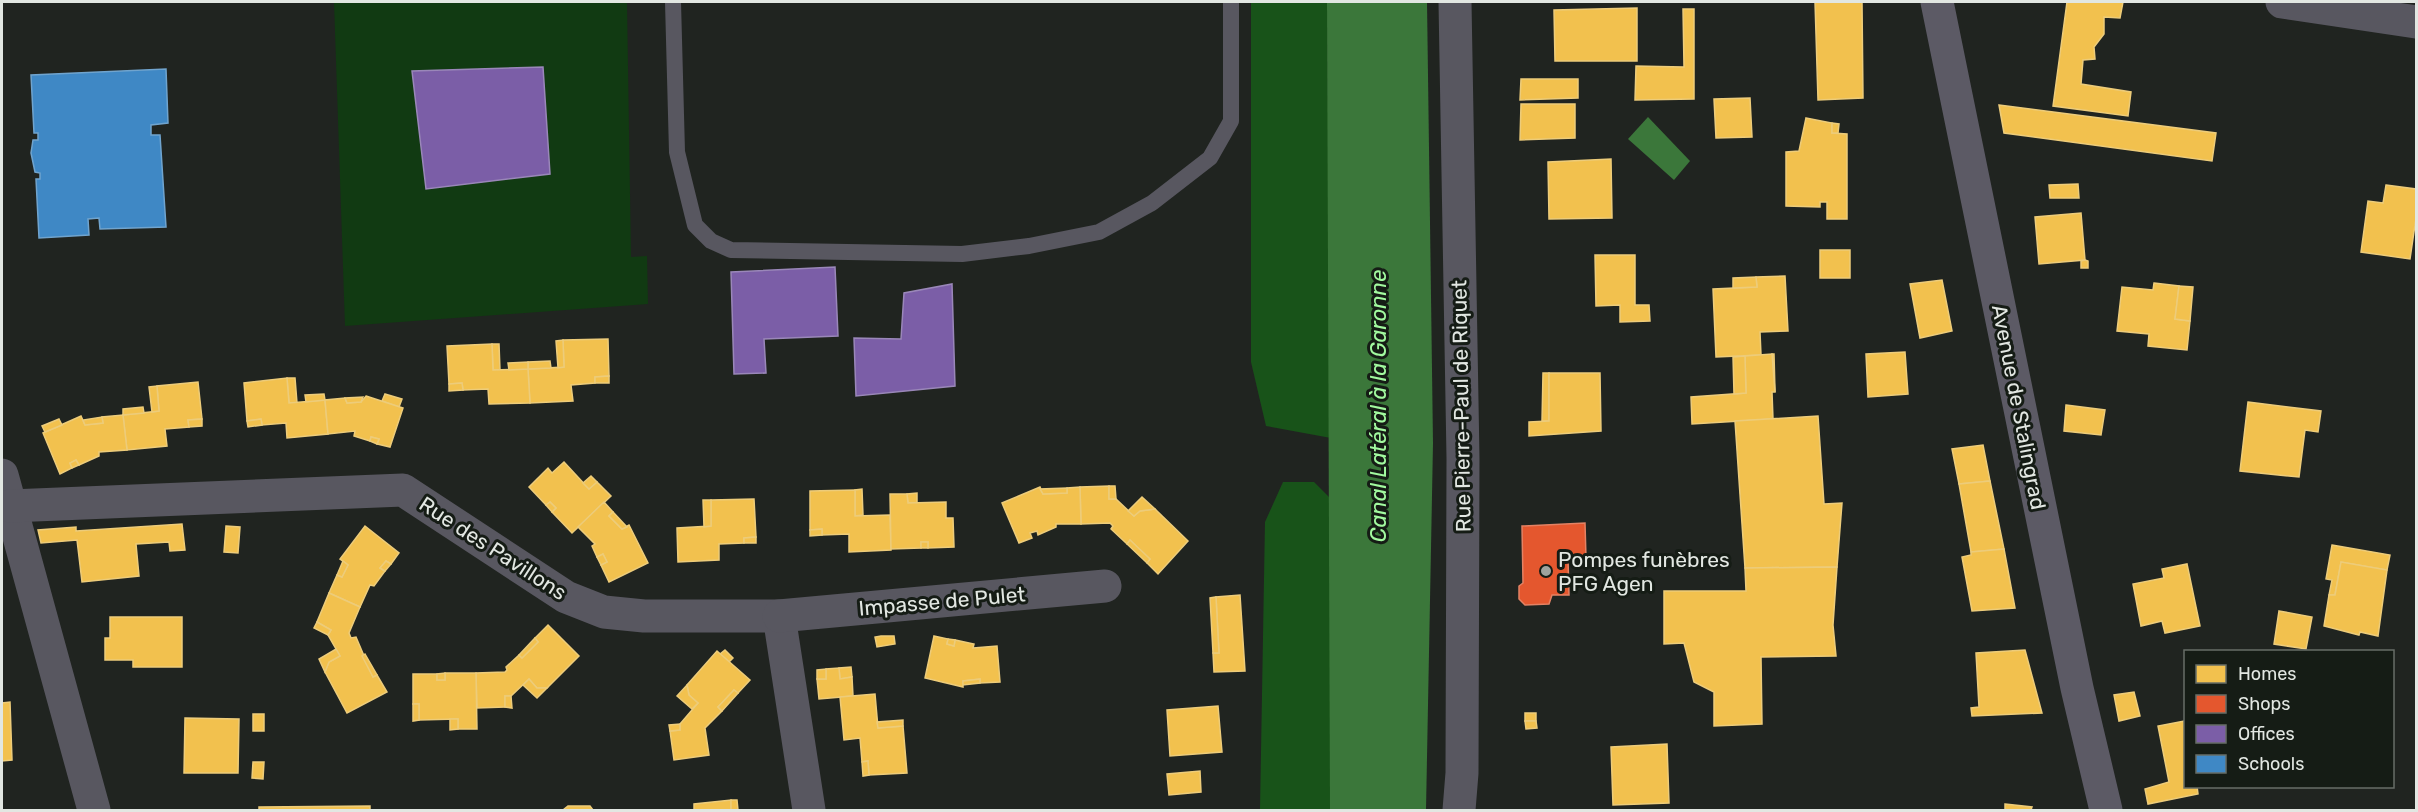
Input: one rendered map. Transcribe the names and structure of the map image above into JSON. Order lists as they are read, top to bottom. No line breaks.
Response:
{"streets":{"main road":["Avenue de Stalingrad"],"street":["Rue Pierre-Paul de Riquet","Rue des Pavillons","Impasse de Pulet"]},"crossings":[["Rue des Pavillons","Impasse de Pulet"]],"water":["Canal Latéral à la Garonne"],"places":["Pompes funèbres PFG Agen"],"legend":["Homes","Shops","Offices","Schools"]}
